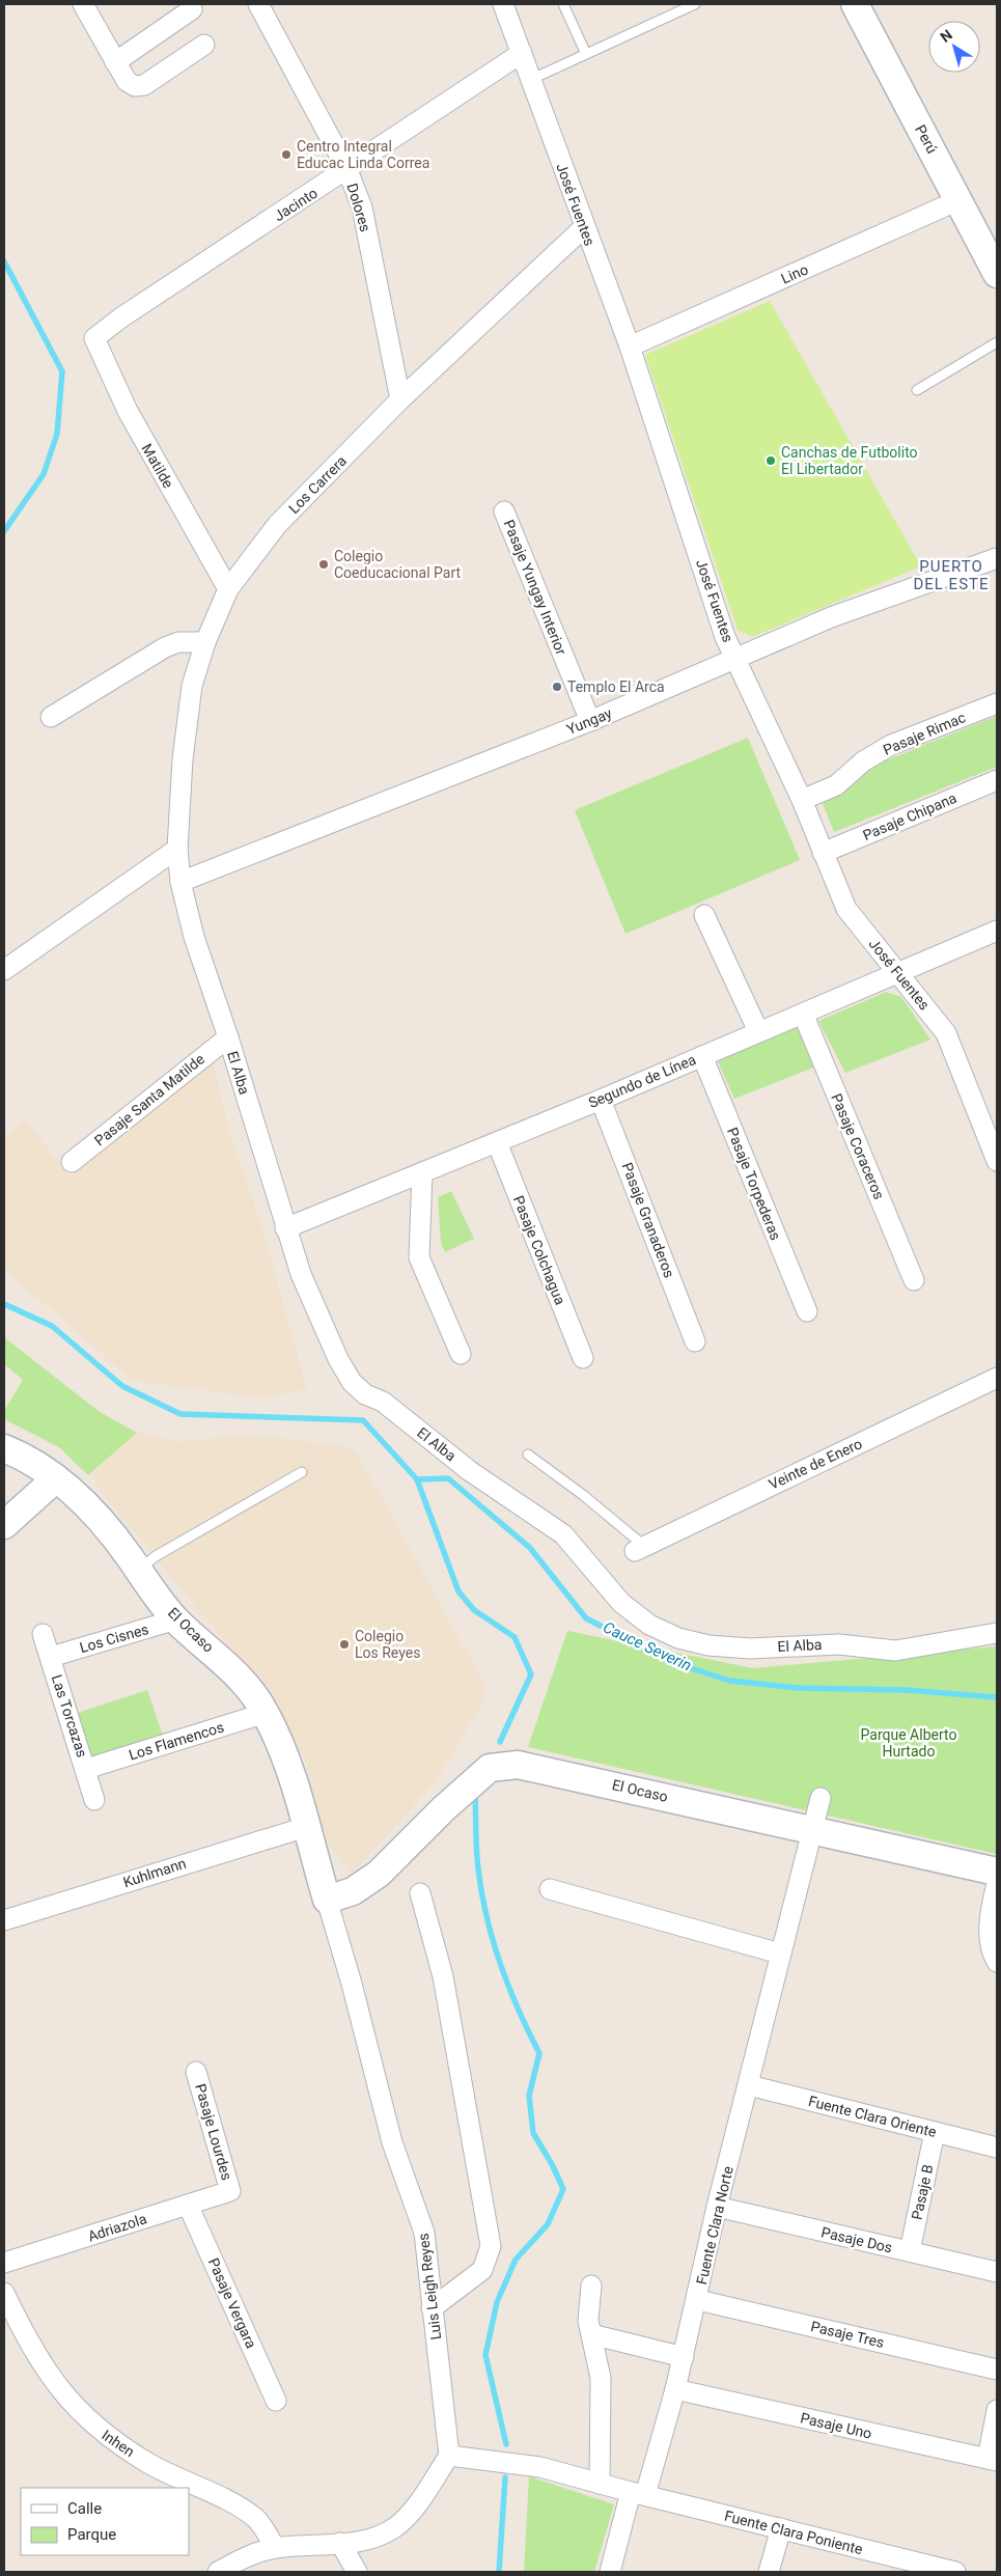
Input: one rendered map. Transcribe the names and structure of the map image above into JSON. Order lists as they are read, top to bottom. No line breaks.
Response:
{"streets":{"street":["Perú","Jacinto","José Fuentes","Dolores","Lino","Matilde","Los Carrera","Pasaje Yungay Interior","Yungay","Pasaje Rimac","Pasaje Chipana","El Alba","Segundo de Línea","Pasaje Santa Matilde","Pasaje Coraceros","Pasaje Torpederas","Pasaje Granaderos","Pasaje Colchagua","Veinte de Enero","El Ocaso","Los Cisnes","Las Torcazas","Los Flamencos","Kuhlmann","Fuente Clara Oriente","Pasaje Lourdes","Pasaje B","Fuente Clara Norte","Adriazola","Pasaje Dos","Luis Leigh Reyes","Pasaje Vergara","Pasaje Tres","Pasaje Uno","Inhen","Fuente Clara Poniente"]},"crossings":[["Perú","Lino"],["Jacinto","José Fuentes"],["Jacinto","Dolores"],["Jacinto","Matilde"],["José Fuentes","Lino"],["José Fuentes","Los Carrera"],["José Fuentes","Yungay"],["José Fuentes","Pasaje Rimac"],["José Fuentes","Pasaje Chipana"],["José Fuentes","Segundo de Línea"],["Dolores","Los Carrera"],["Matilde","Los Carrera"],["Pasaje Yungay Interior","Yungay"],["Yungay","El Alba"],["El Alba","Segundo de Línea"],["El Alba","Pasaje Santa Matilde"],["Segundo de Línea","Pasaje Coraceros"],["Segundo de Línea","Pasaje Torpederas"],["Segundo de Línea","Pasaje Granaderos"],["Segundo de Línea","Pasaje Colchagua"],["El Ocaso","Los Cisnes"],["El Ocaso","Los Flamencos"],["El Ocaso","Kuhlmann"],["El Ocaso","Fuente Clara Norte"],["El Ocaso","Luis Leigh Reyes"],["Los Cisnes","Las Torcazas"],["Las Torcazas","Los Flamencos"],["Kuhlmann","Luis Leigh Reyes"],["Fuente Clara Oriente","Pasaje B"],["Fuente Clara Oriente","Fuente Clara Norte"],["Pasaje Lourdes","Adriazola"],["Pasaje B","Pasaje Dos"],["Fuente Clara Norte","Pasaje Dos"],["Fuente Clara Norte","Pasaje Tres"],["Fuente Clara Norte","Pasaje Uno"],["Fuente Clara Norte","Fuente Clara Poniente"],["Adriazola","Pasaje Vergara"],["Luis Leigh Reyes","Fuente Clara Poniente"]],"districts":["PUERTO DEL ESTE"],"water":["Cauce Severin"],"parks":["Parque Alberto Hurtado"],"places":["Centro Integral Educac Linda Correa","Canchas de Futbolito El Libertador","Colegio Coeducacional Part","Templo El Arca","Colegio Los Reyes"],"legend":["Calle","Parque"],"north":"top left"}
